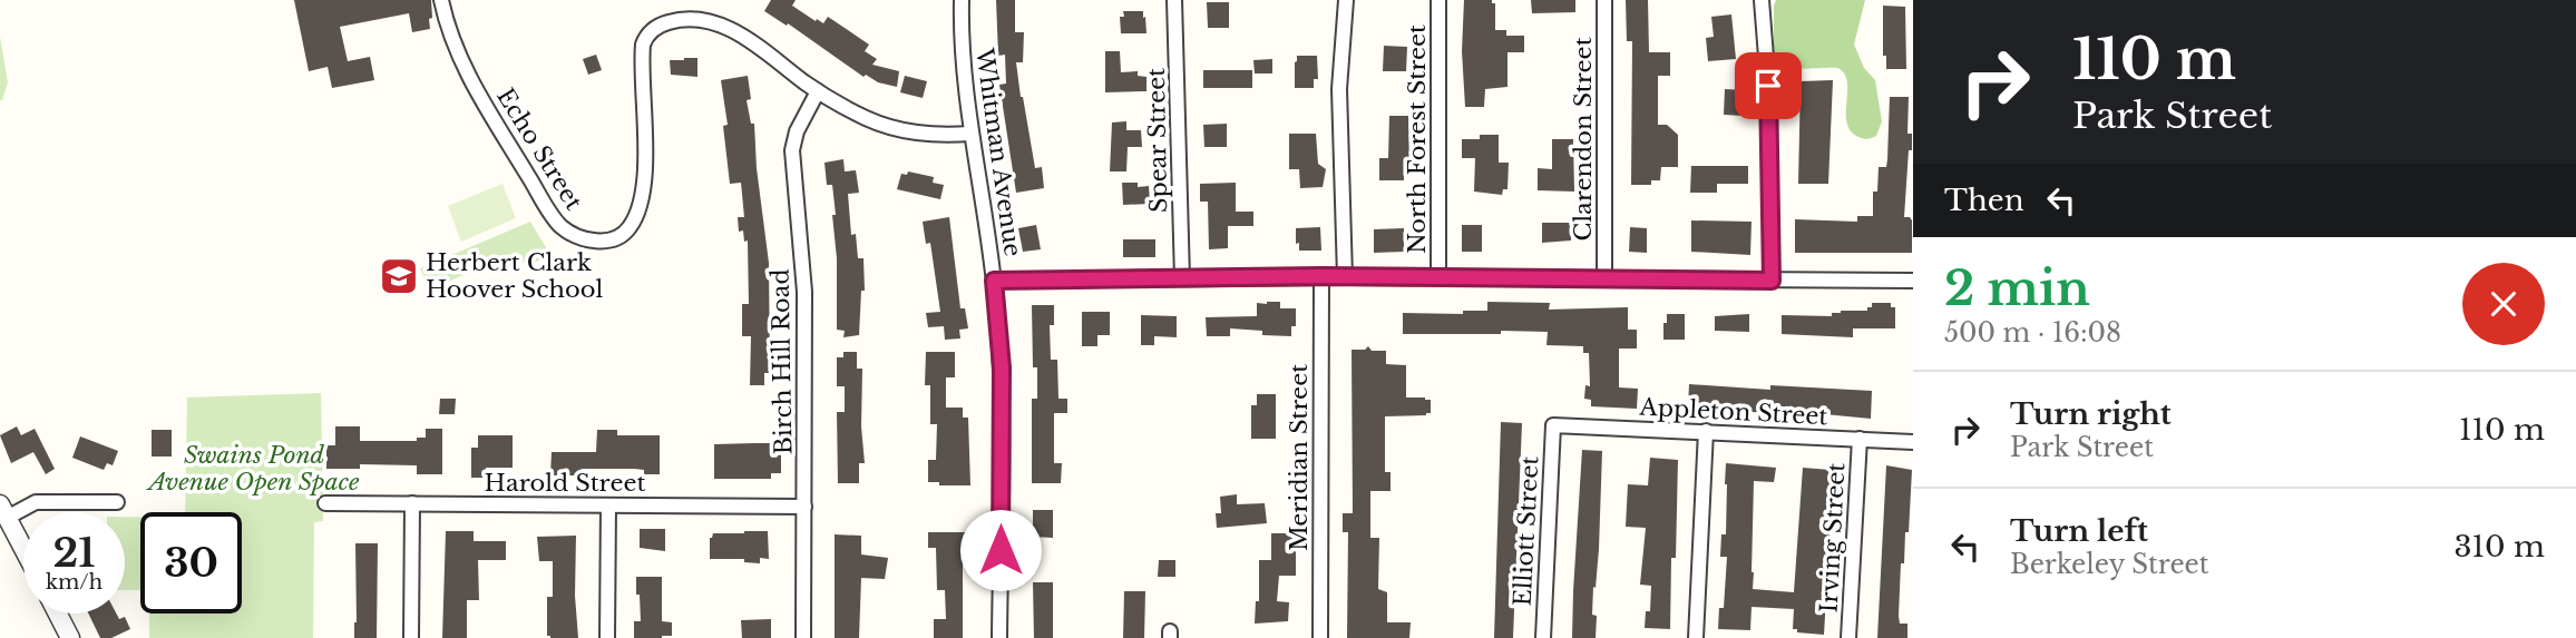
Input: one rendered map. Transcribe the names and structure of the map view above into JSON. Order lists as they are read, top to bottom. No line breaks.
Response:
{"streets":{"street":["North Forest Street","Clarendon Street","Spear Street","Echo Street","Whitman Avenue","Birch Hill Road","Appleton Street","Meridian Street","Harold Street","Elliott Street","Irving Street"]},"crossings":[["Echo Street","Birch Hill Road"],["Birch Hill Road","Harold Street"],["Appleton Street","Elliott Street"],["Appleton Street","Irving Street"]],"parks":["Swains Pond Avenue Open Space"],"places":{"school or university":["Herbert Clark Hoover School"]},"page":{"turn":["110 m","Park Street"],"then":"Then","heading":["2 min","500 m · 16:08"],"list":[{"name":"Turn right","note":"Park Street","value":"110 m"},{"name":"Turn left","note":"Berkeley Street","value":"310 m"}],"speed":"21 km/h","limit":"30"}}
